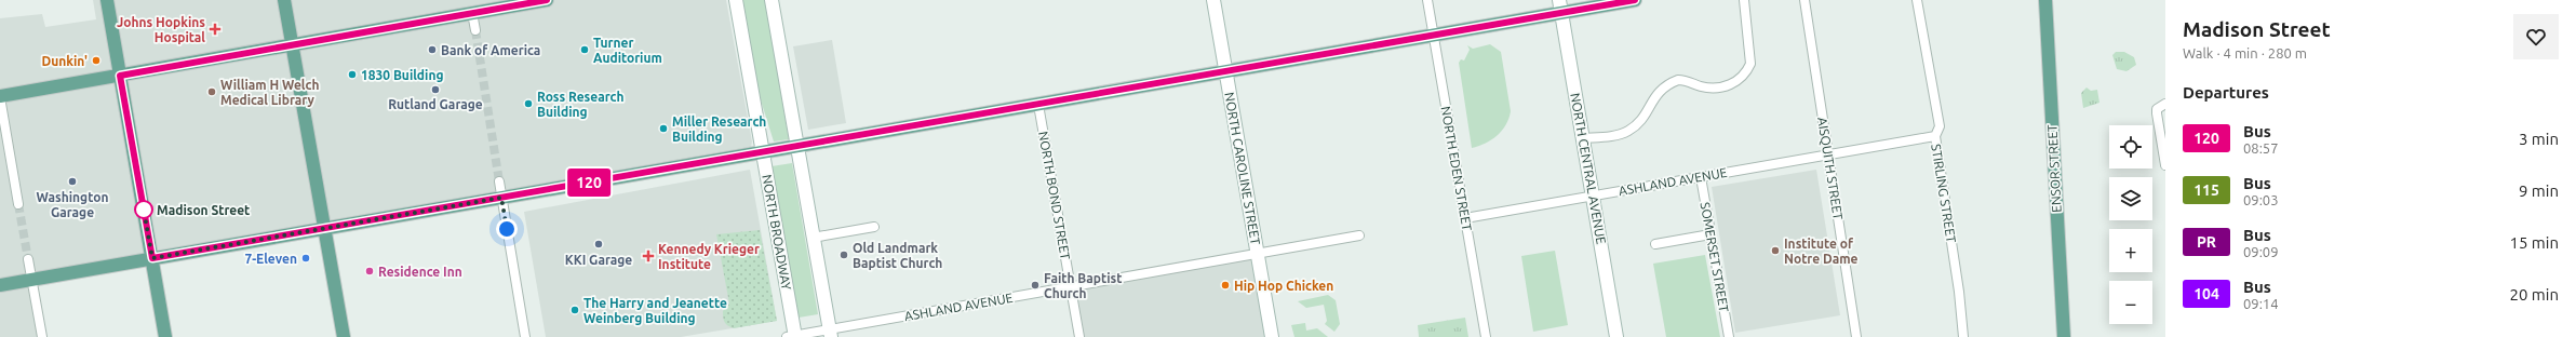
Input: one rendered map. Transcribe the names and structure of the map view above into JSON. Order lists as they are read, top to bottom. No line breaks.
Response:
{"streets":{"main road":["NORTH CAROLINE STREET","NORTH CENTRAL AVENUE","ENSOR STREET","NORTH BROADWAY"],"street":["NORTH EDEN STREET","AISQUITH STREET","ASHLAND AVENUE","STIRLING STREET","NORTH BOND STREET","SOMERSET STREET"]},"crossings":[["NORTH CAROLINE STREET","ASHLAND AVENUE"],["NORTH EDEN STREET","ASHLAND AVENUE"],["NORTH CENTRAL AVENUE","ASHLAND AVENUE"],["AISQUITH STREET","ASHLAND AVENUE"],["ASHLAND AVENUE","STIRLING STREET"],["ASHLAND AVENUE","NORTH BOND STREET"],["ASHLAND AVENUE","NORTH BROADWAY"],["ASHLAND AVENUE","SOMERSET STREET"]],"places":{"health":["Johns Hopkins Hospital","Kennedy Krieger Institute"],"other":["Bank of America","Turner Auditorium","Dunkin'","1830 Building","Rutland Garage","William H Welch Medical Library","Ross Research Building","Miller Research Building","Washington Garage","Madison Street","KKI Garage","Institute of Notre Dame","Old Landmark Baptist Church","7-Eleven","Residence Inn","Faith Baptist Church","Hip Hop Chicken","The Harry and Jeanette Weinberg Building"]},"lines":["bus line 120"],"page":{"on_map":"120","heading":[["Madison Street","Walk · 4 min · 280 m"],"Departures"],"list":[{"mark":"120","name":"Bus","note":"08:57","value":"3 min"},{"mark":"115","name":"Bus","note":"09:03","value":"9 min"},{"mark":"PR","name":"Bus","note":"09:09","value":"15 min"},{"mark":"104","name":"Bus","note":"09:14","value":"20 min"}],"map_buttons":["+","−"]}}
